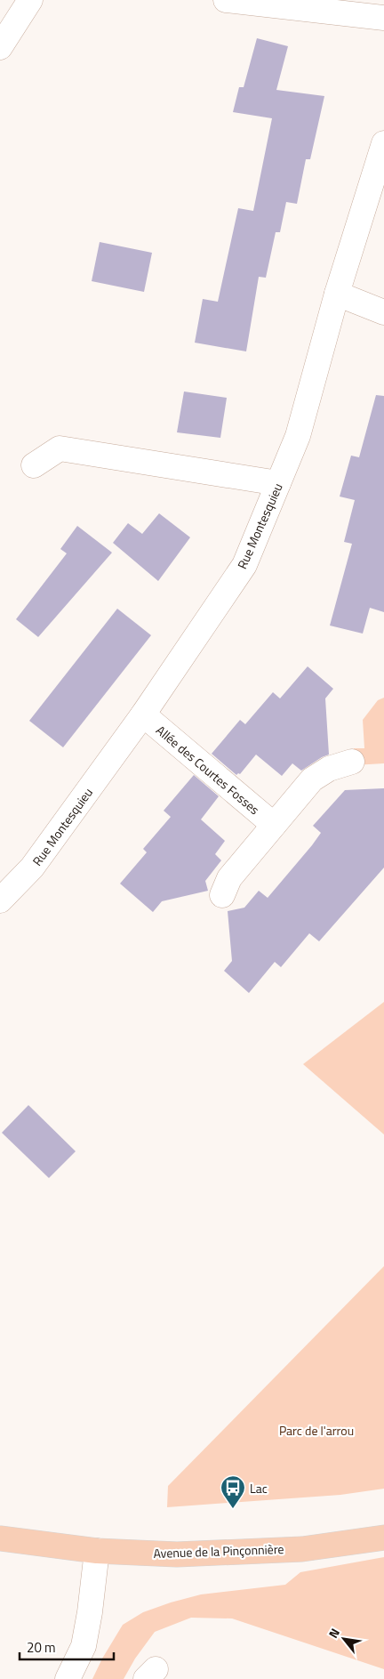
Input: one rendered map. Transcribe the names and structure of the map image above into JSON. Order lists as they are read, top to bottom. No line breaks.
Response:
{"streets":{"main road":["Avenue de la Pinçonnière"],"street":["Rue Montesquieu","Allée des Courtes Fosses"]},"crossings":[["Rue Montesquieu","Allée des Courtes Fosses"]],"parks":["Parc de l'arrou"],"places":{"bus stop":["Lac"]},"scale_bar":"20 m","north":"top left"}
